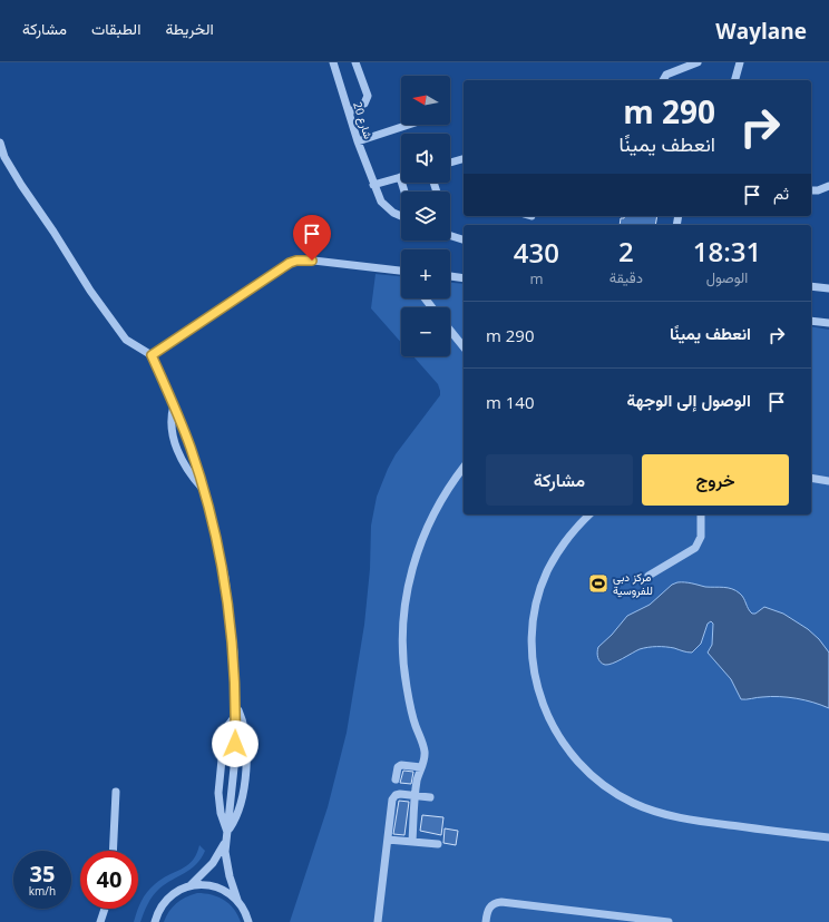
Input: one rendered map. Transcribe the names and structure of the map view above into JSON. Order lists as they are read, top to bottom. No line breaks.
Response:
{"streets":{"street":["شارع 20"]},"places":{"sports":["مركز دبي للفروسية"]},"north":"left","page":{"header":"Waylane","nav":["الخريطة","الطبقات","مشاركة"],"map_buttons":["+","−"],"turn":["290 m","انعطف يمينًا"],"then":"ثم","eta":["18:31","الوصول","2","دقيقة","430","m"],"list":[{"name":"انعطف يمينًا","value":"290 m"},{"name":"الوصول إلى الوجهة","value":"140 m"}],"buttons":["خروج","مشاركة"],"speed":"35 km/h","limit":"40"}}
